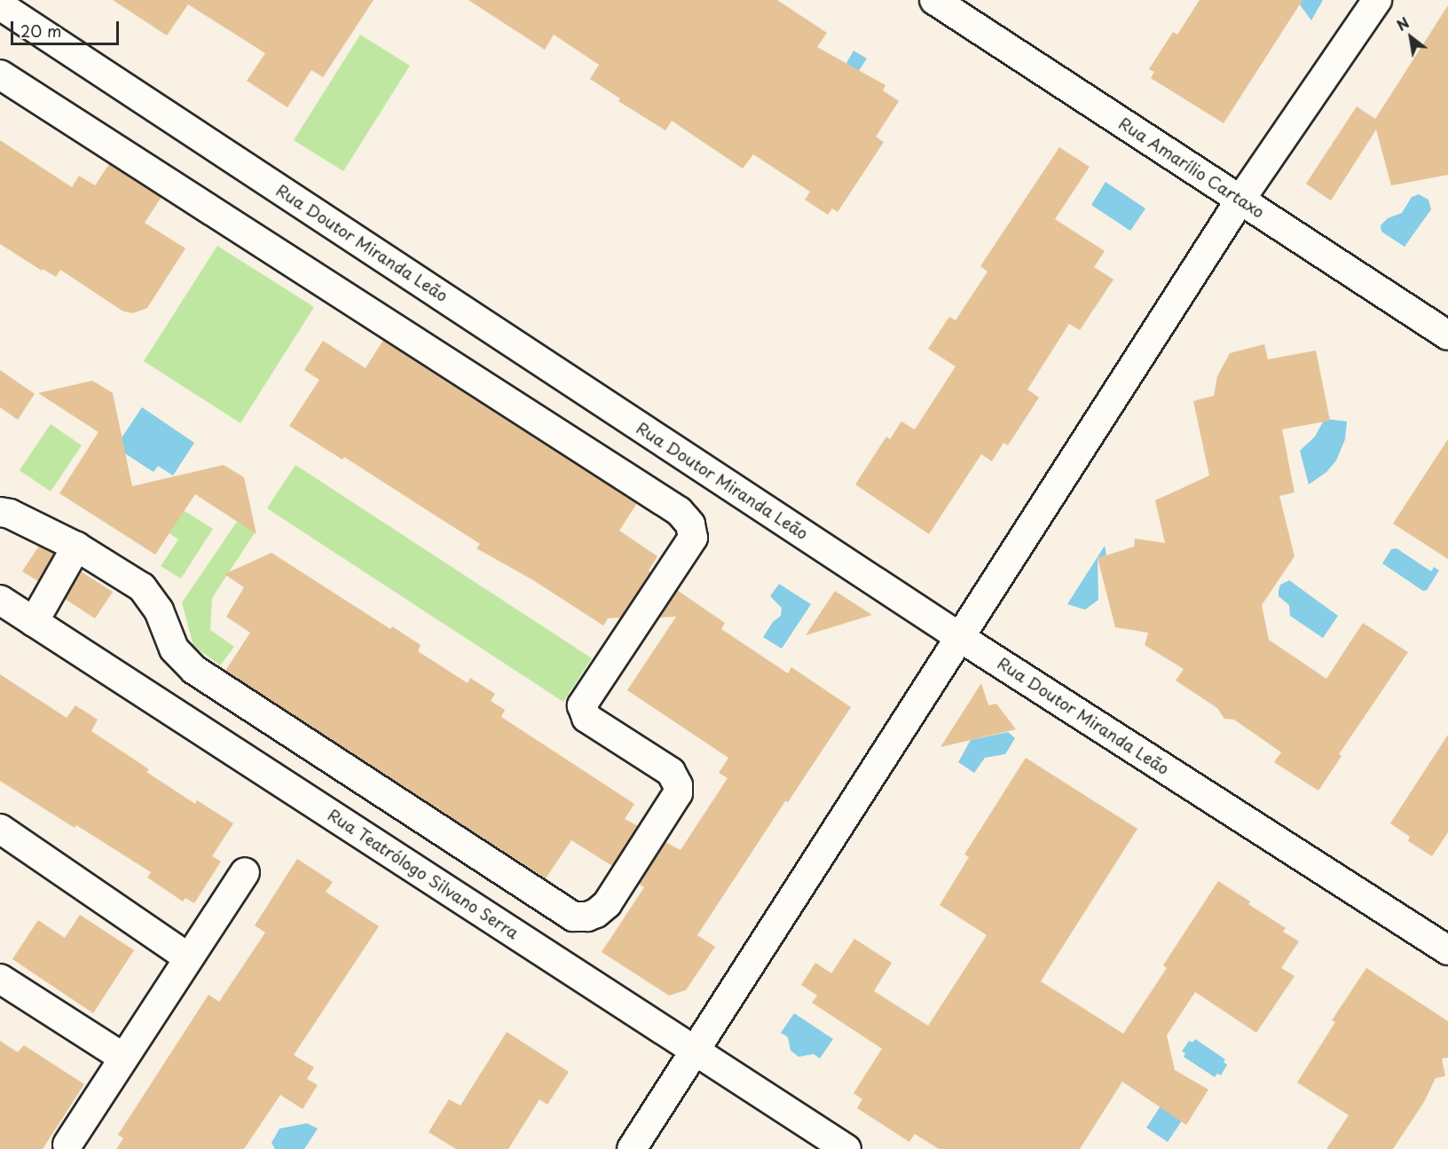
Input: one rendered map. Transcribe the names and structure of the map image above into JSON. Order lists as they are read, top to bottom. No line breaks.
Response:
{"streets":{"street":["Rua Amarílio Cartaxo","Rua Doutor Miranda Leão","Rua Teatrólogo Silvano Serra"]},"scale_bar":"20 m","north":"top left"}
